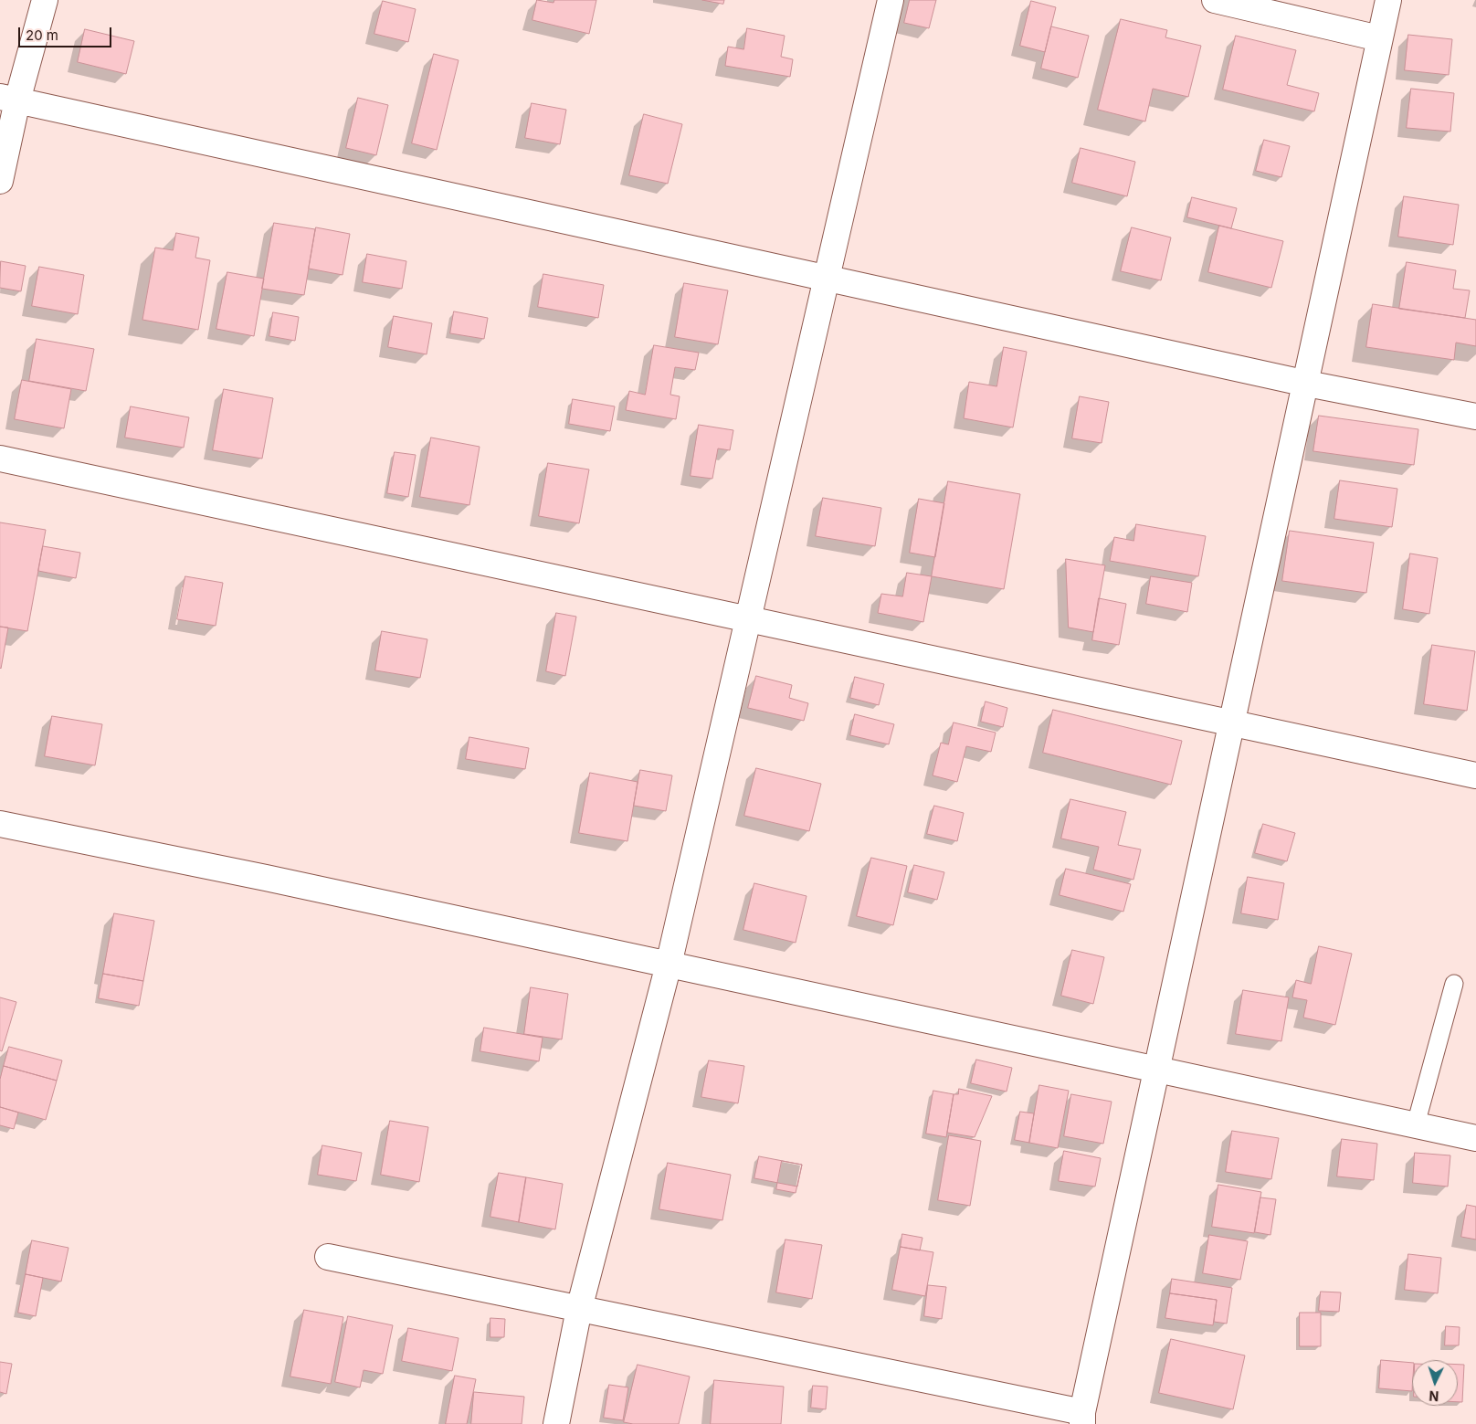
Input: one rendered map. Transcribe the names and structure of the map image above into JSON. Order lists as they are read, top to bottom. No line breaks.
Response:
{"scale_bar":"20 m","north":"bottom"}
